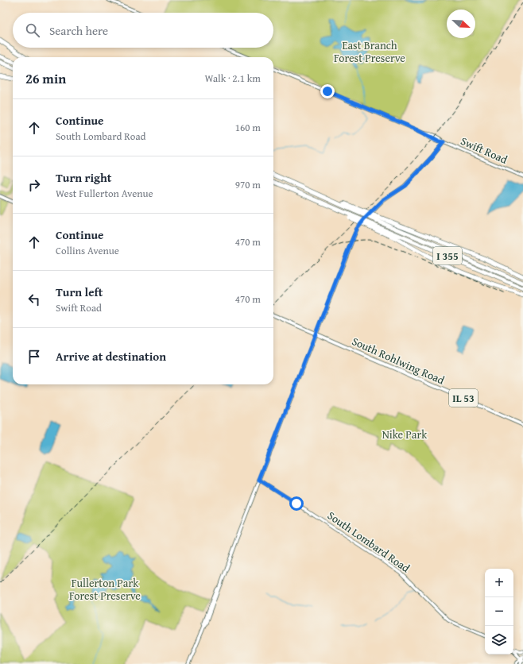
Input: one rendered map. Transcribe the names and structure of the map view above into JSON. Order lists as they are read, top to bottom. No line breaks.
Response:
{"streets":{"highway":["I 355"],"main road":["South Rohlwing Road","IL 53"],"street":["Swift Road","South Lombard Road"]},"parks":["East Branch Forest Preserve","Nike Park","Fullerton Park Forest Preserve"],"north":"bottom right","page":{"search":"Search here","heading":["26 min","Walk · 2.1 km"],"list":[["Continue","South Lombard Road","160 m"],["Turn right","West Fullerton Avenue","970 m"],["Continue","Collins Avenue","470 m"],["Turn left","Swift Road","470 m"],"Arrive at destination"],"map_buttons":["+","−"]}}
